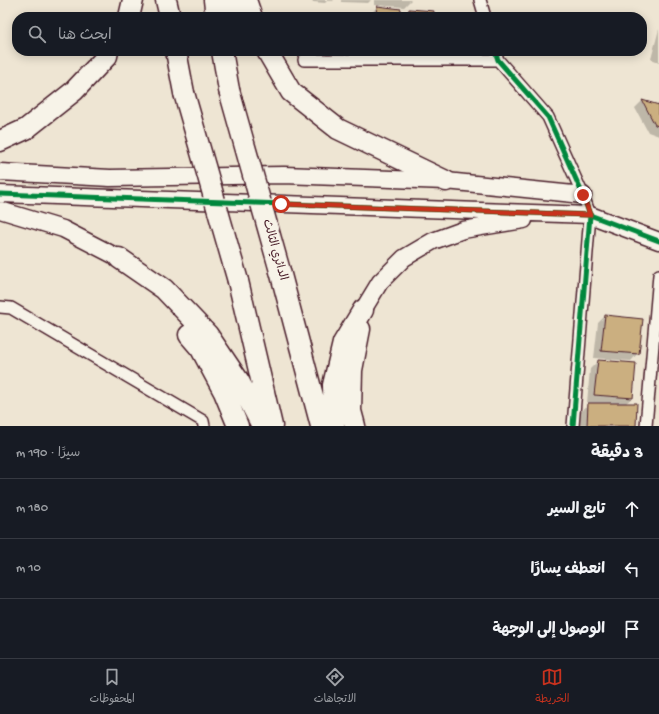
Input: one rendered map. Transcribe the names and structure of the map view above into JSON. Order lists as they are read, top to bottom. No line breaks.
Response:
{"streets":{"highway":["الدائري الثالث"]},"page":{"search":"ابحث هنا","heading":["3 دقيقة","سيرًا · 190 m"],"list":[["تابع السير","180 m"],["انعطف يسارًا","10 m"],"الوصول إلى الوجهة"],"nav":["الخريطة","الاتجاهات","المحفوظات"]}}
